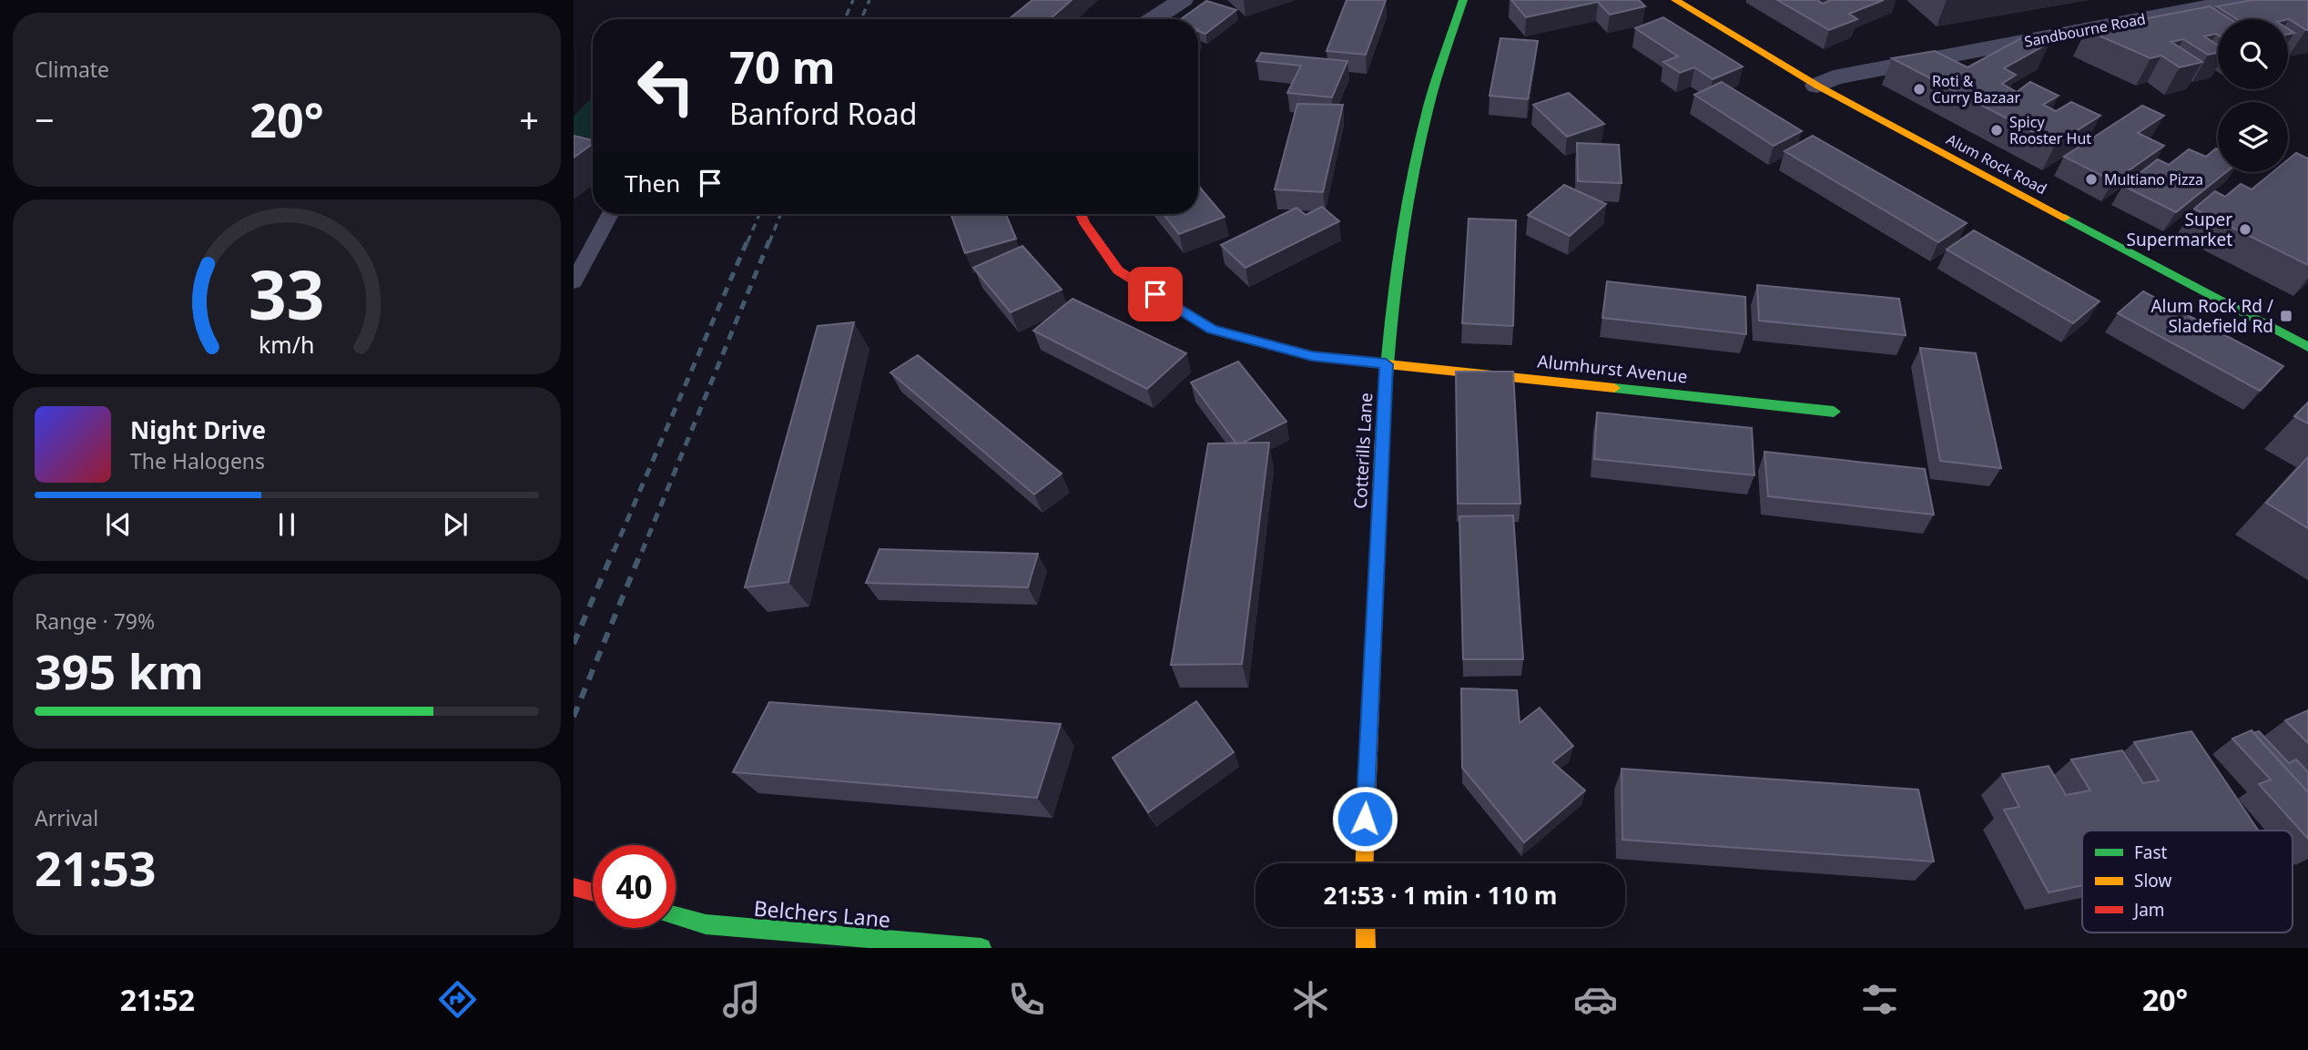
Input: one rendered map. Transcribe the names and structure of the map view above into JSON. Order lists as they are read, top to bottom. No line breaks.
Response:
{"streets":{"street":["Sandbourne Road","Alum Rock Road","Alumhurst Avenue","Cotterills Lane","Belchers Lane"]},"crossings":[["Sandbourne Road","Alum Rock Road"],["Alumhurst Avenue","Cotterills Lane"]],"places":{"other":["Roti & Curry Bazaar","Spicy Rooster Hut","Multiano Pizza","Super Supermarket"],"transit":["Alum Rock Rd / Sladefield Rd"]},"legend":["Fast","Slow","Jam"],"page":{"tile":["Climate",["Range · 79%","395 km"],["Arrival","21:53"]],"turn":["70 m","Banford Road"],"heat":["−","20°","+"],"then":"Then","song":["Night Drive","The Halogens"],"limit":"40","trip":"21:53 · 1 min · 110 m","tabs":["21:52","20°"],"gauge":["33","km/h"]}}
